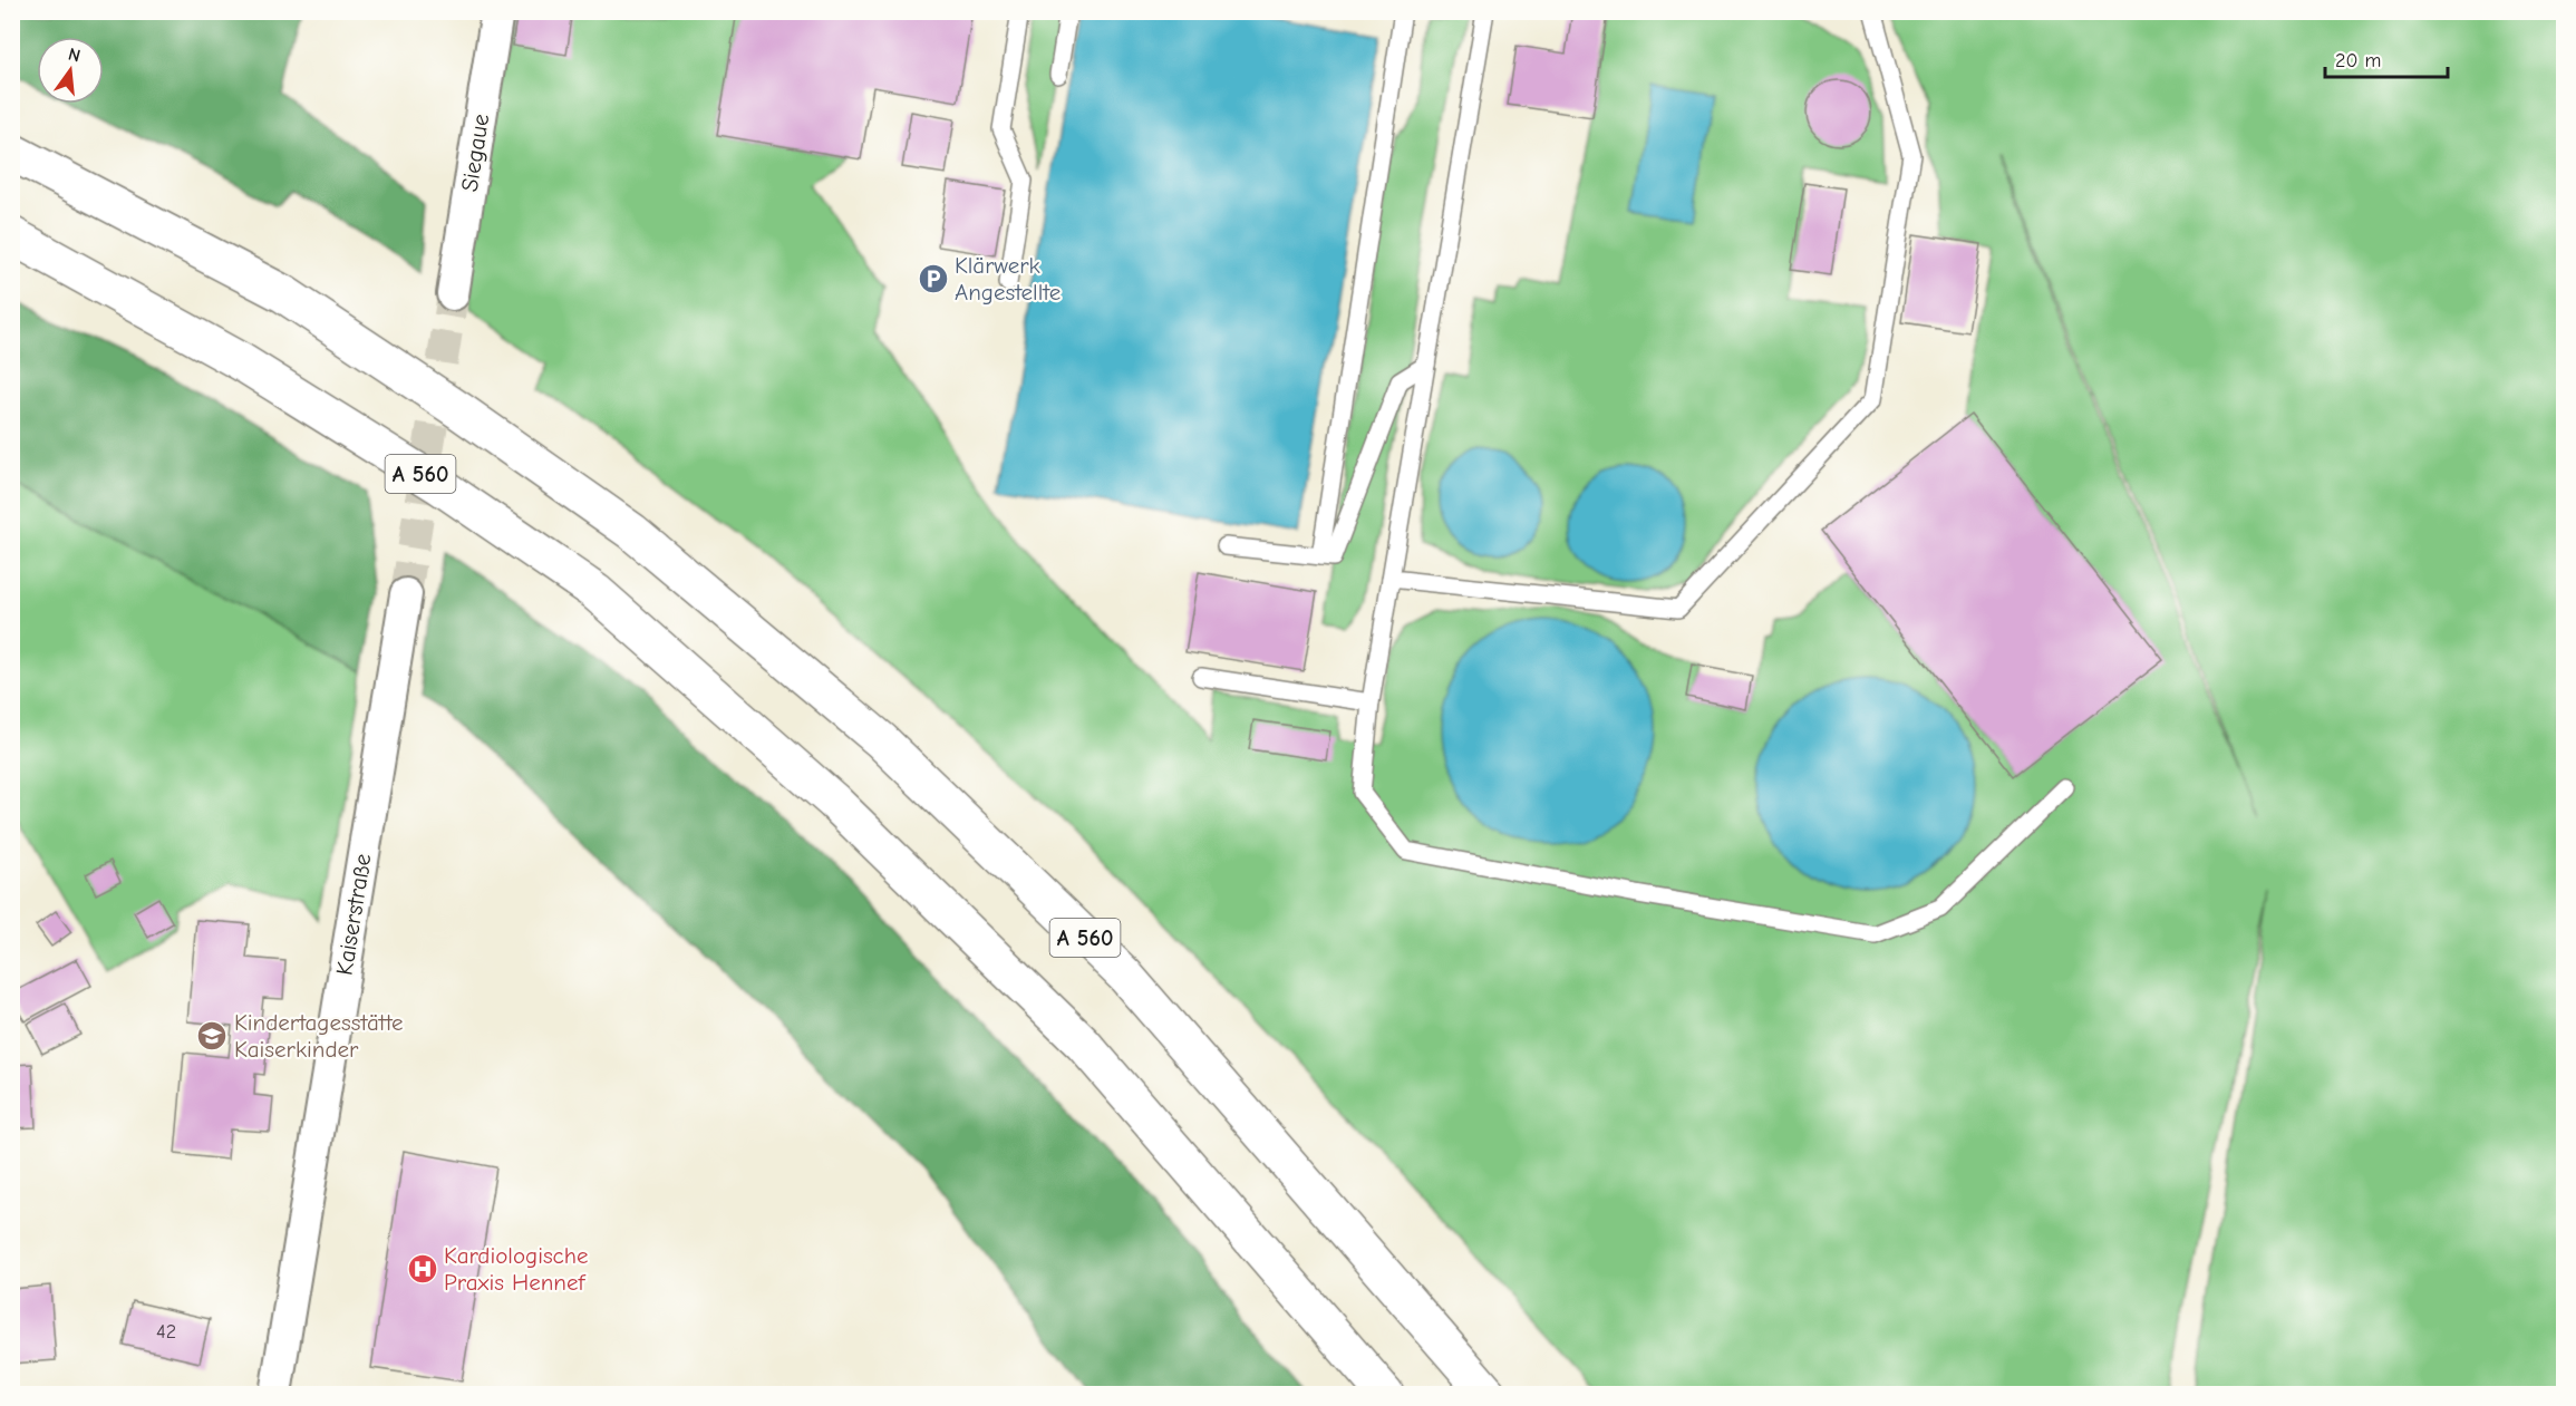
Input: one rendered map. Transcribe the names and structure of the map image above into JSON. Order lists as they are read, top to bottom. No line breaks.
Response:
{"streets":{"highway":["A 560"],"street":["Siegaue","Kaiserstraße"]},"places":{"parking":["Klärwerk Angestellte"],"school or university":["Kindertagesstätte Kaiserkinder"],"hospital":["Kardiologische Praxis Hennef"]},"house_numbers":["42"],"scale_bar":"20 m","north":"top"}
